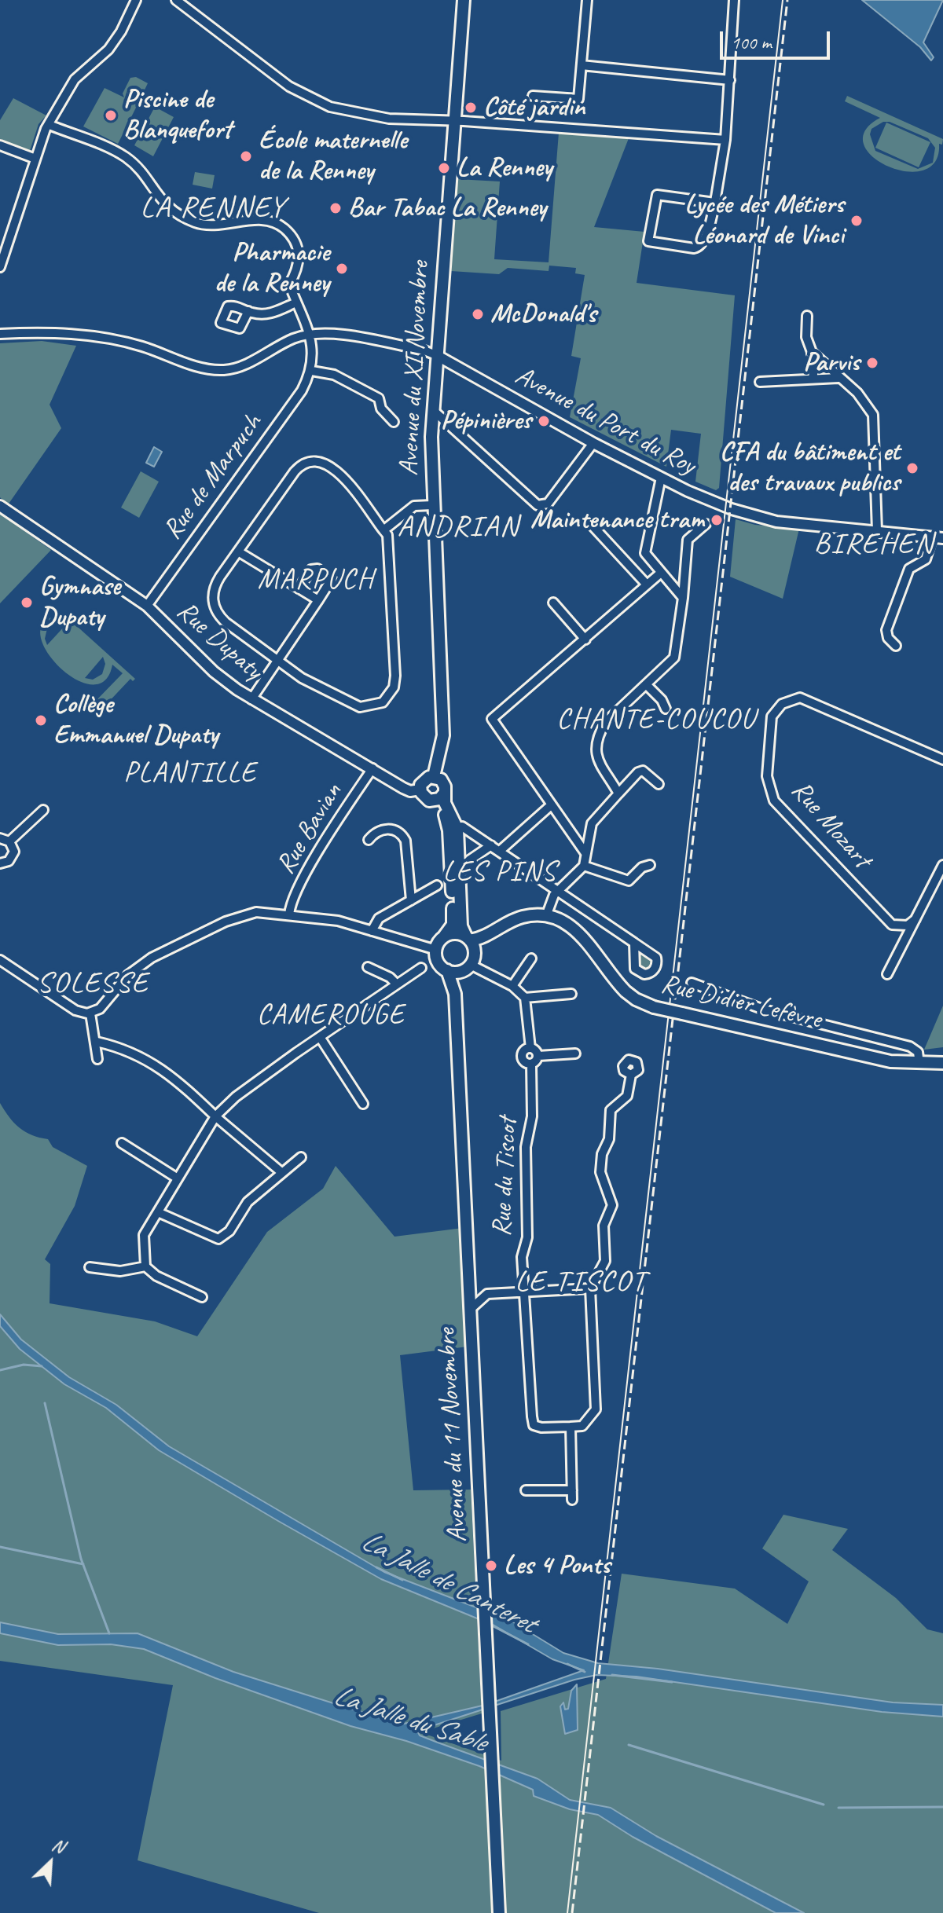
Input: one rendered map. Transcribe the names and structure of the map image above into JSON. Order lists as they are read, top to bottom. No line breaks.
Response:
{"streets":{"main road":["Avenue du XI Novembre","Rue Didier Lefèvre","Avenue du 11 Novembre"],"street":["Avenue du Port du Roy","Rue de Marpuch","Rue Dupaty","Rue Mozart","Rue Bavian","Rue du Tiscot"]},"crossings":[["Avenue du XI Novembre","Avenue du Port du Roy"],["Avenue du XI Novembre","Rue Dupaty"],["Rue de Marpuch","Rue Dupaty"],["Rue Dupaty","Rue Bavian"]],"districts":["LA RENNEY","ANDRIAN","BIREHEN","MARPUCH","CHANTE-COUCOU","PLANTILLE","LES PINS","SOLESSE","CAMEROUGE","LE TISCOT"],"water":["La Jalle de Canteret","La Jalle du Sable"],"places":["Côté jardin","Piscine de Blanquefort","École maternelle de la Renney","La Renney","Bar Tabac La Renney","Lycée des Métiers Léonard de Vinci","Pharmacie de la Renney","McDonald's","Parvis","Pépinières","CFA du bâtiment et des travaux publics","Maintenance tram","Gymnase Dupaty","Collège Emmanuel Dupaty","Les 4 Ponts"],"scale_bar":"100 m","north":"top right"}
